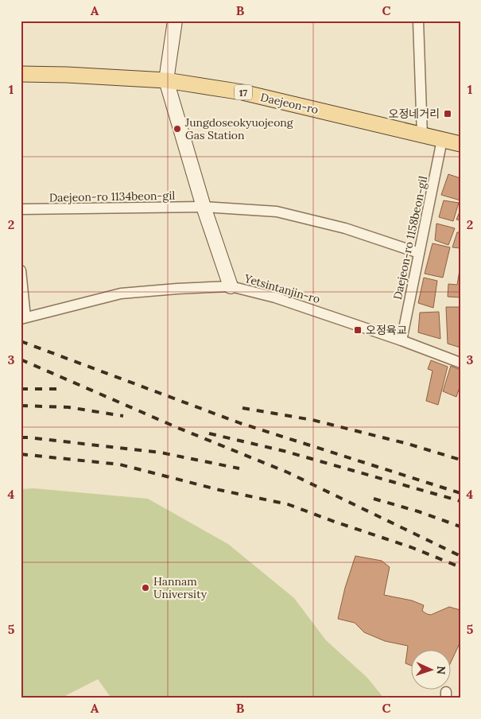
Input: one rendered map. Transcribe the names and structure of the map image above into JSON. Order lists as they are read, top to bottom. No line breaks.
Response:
{"streets":{"main road":["17","Daejeon-ro"],"street":["Daejeon-ro 1134beon-gil","Daejeon-ro 1158beon-gil","Yetsintanjin-ro"]},"crossings":[["Daejeon-ro","Daejeon-ro 1158beon-gil"],["Daejeon-ro 1134beon-gil","Daejeon-ro 1158beon-gil"],["Daejeon-ro 1158beon-gil","Yetsintanjin-ro"]],"places":{"transit":["오정네거리","오정육교"],"other":["Jungdoseokyuojeong Gas Station","Hannam University"]},"north":"right","grid":{"columns":["A","B","C"],"rows":["1","2","3","4","5"]}}
